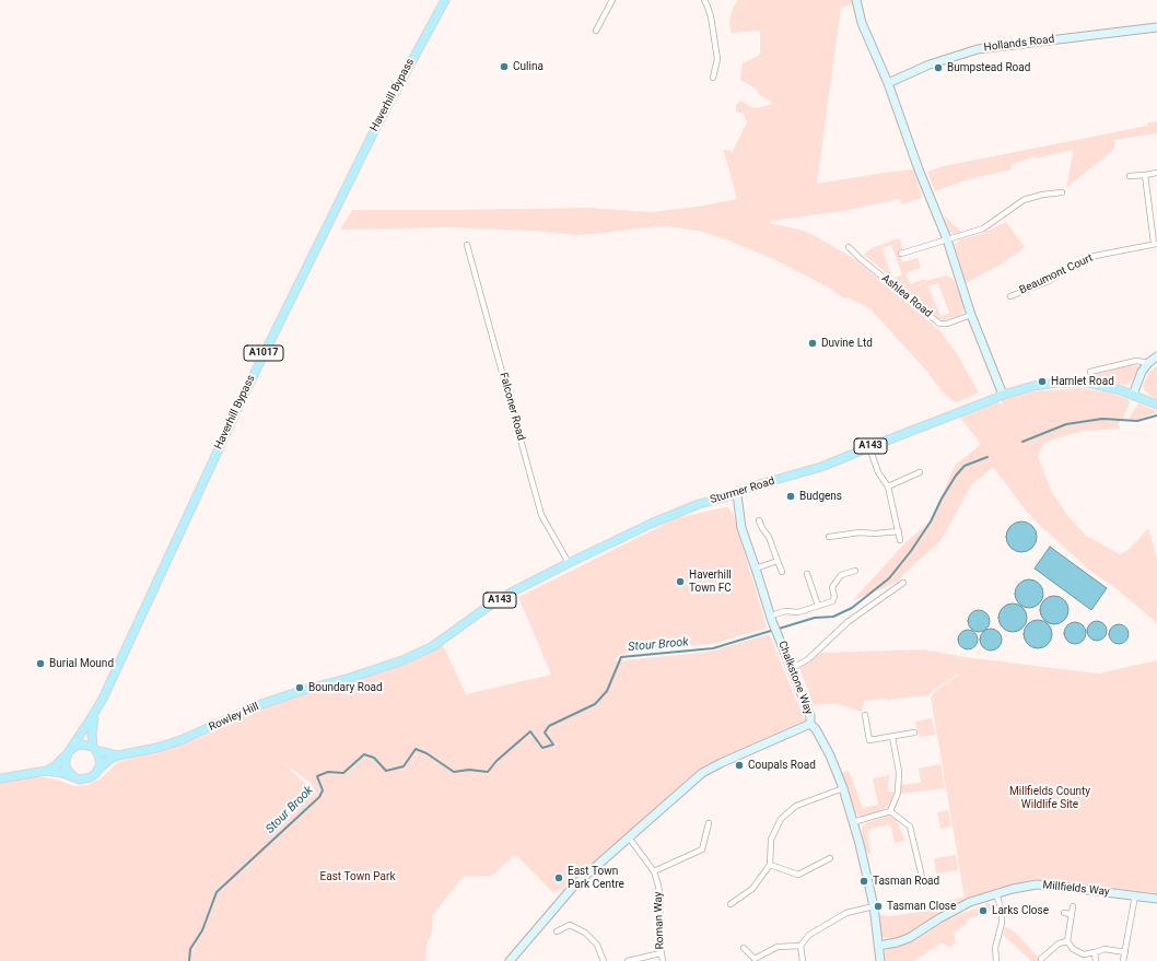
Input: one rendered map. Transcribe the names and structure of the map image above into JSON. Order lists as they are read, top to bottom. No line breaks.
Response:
{"streets":{"main road":["Haverhill Bypass","A1017","A143","Sturmer Road","Rowley Hill"],"street":["Hollands Road","Beaumont Court","Ashlea Road","Falconer Road","Chalkstone Way","Millfields Way","Roman Way"]},"crossings":[["Haverhill Bypass","Rowley Hill"],["Falconer Road","Sturmer Road"],["Sturmer Road","Chalkstone Way"],["Sturmer Road","Rowley Hill"],["Chalkstone Way","Millfields Way"]],"water":["Stour Brook"],"parks":["Millfields County Wildlife Site","East Town Park"],"places":["Culina","Bumpstead Road","Duvine Ltd","Hamlet Road","Budgens","Haverhill Town FC","Burial Mound","Boundary Road","Coupals Road","East Town Park Centre","Tasman Road","Tasman Close","Larks Close"]}
